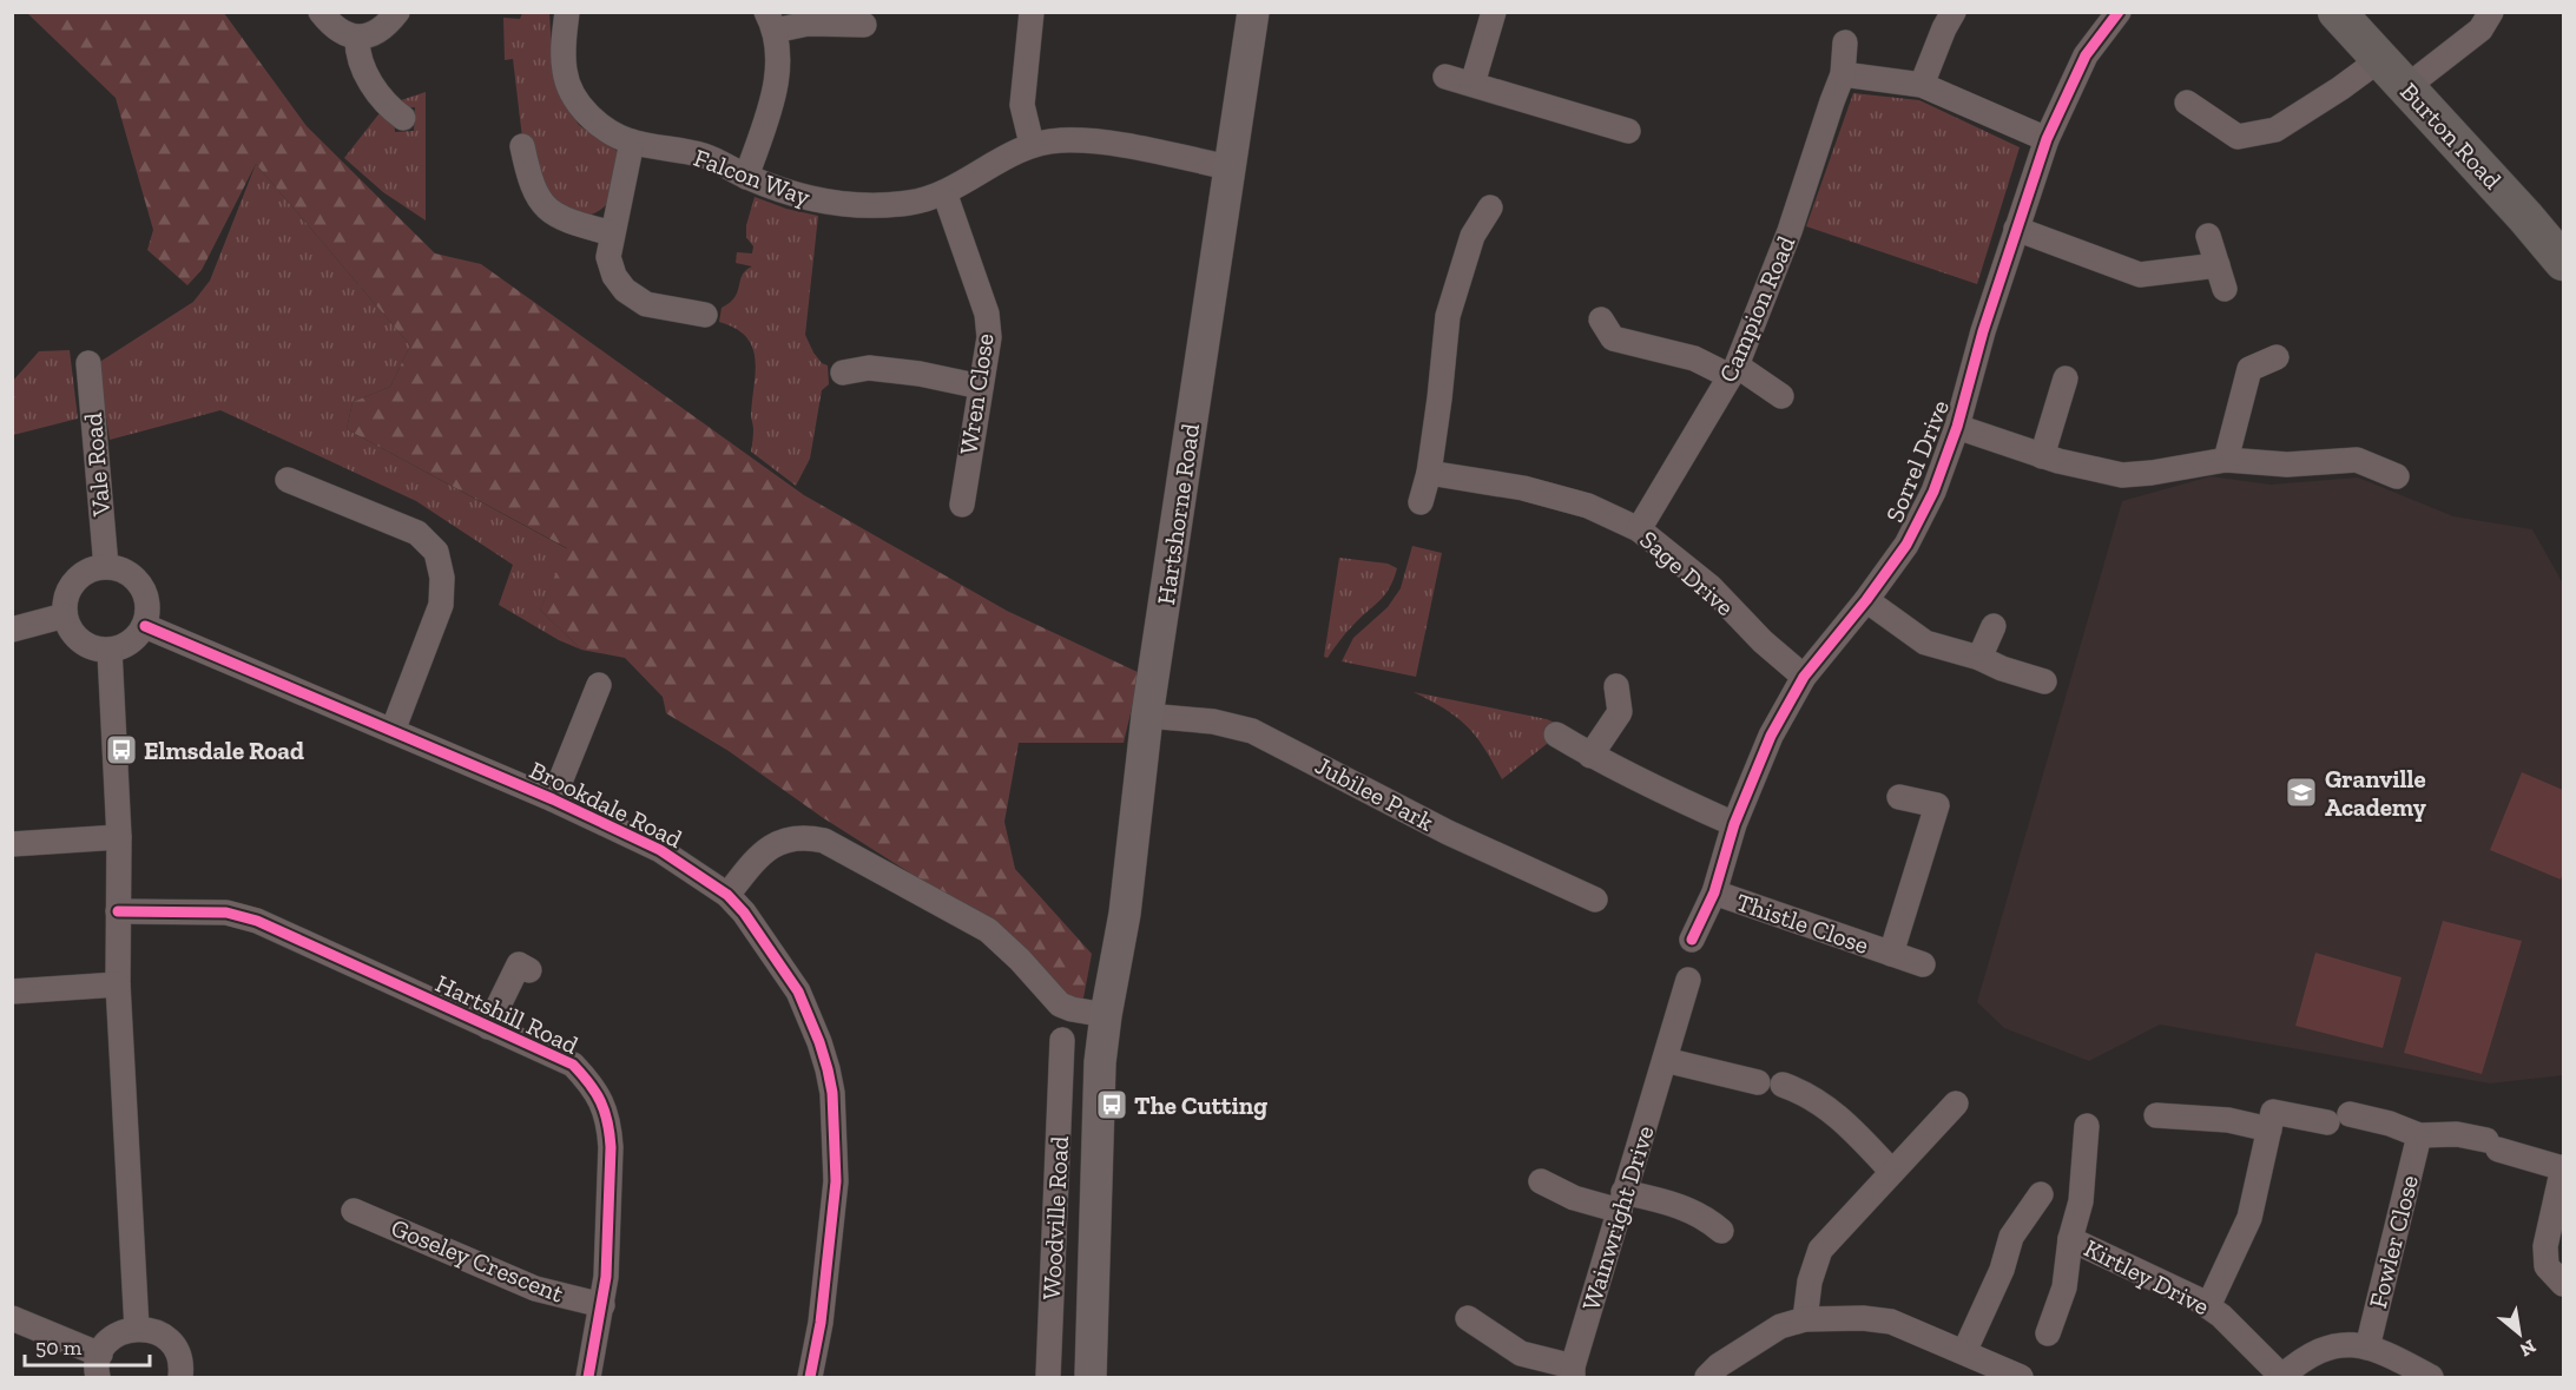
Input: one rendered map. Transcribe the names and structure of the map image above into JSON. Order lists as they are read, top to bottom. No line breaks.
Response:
{"streets":{"highway":["Burton Road"],"main road":["Hartshorne Road","Woodville Road"],"street":["Falcon Way","Campion Road","Wren Close","Sorrel Drive","Vale Road","Sage Drive","Jubilee Park","Brookdale Road","Thistle Close","Hartshill Road","Wainwright Drive","Fowler Close","Goseley Crescent","Kirtley Drive"]},"crossings":[["Falcon Way","Wren Close"],["Falcon Way","Hartshorne Road"],["Campion Road","Sage Drive"],["Sorrel Drive","Sage Drive"],["Sorrel Drive","Thistle Close"],["Vale Road","Brookdale Road"],["Hartshorne Road","Jubilee Park"],["Hartshorne Road","Woodville Road"],["Hartshill Road","Goseley Crescent"]],"places":{"bus stop":["Elmsdale Road","The Cutting"],"school or university":["Granville Academy"]},"scale_bar":"50 m","north":"bottom right"}
